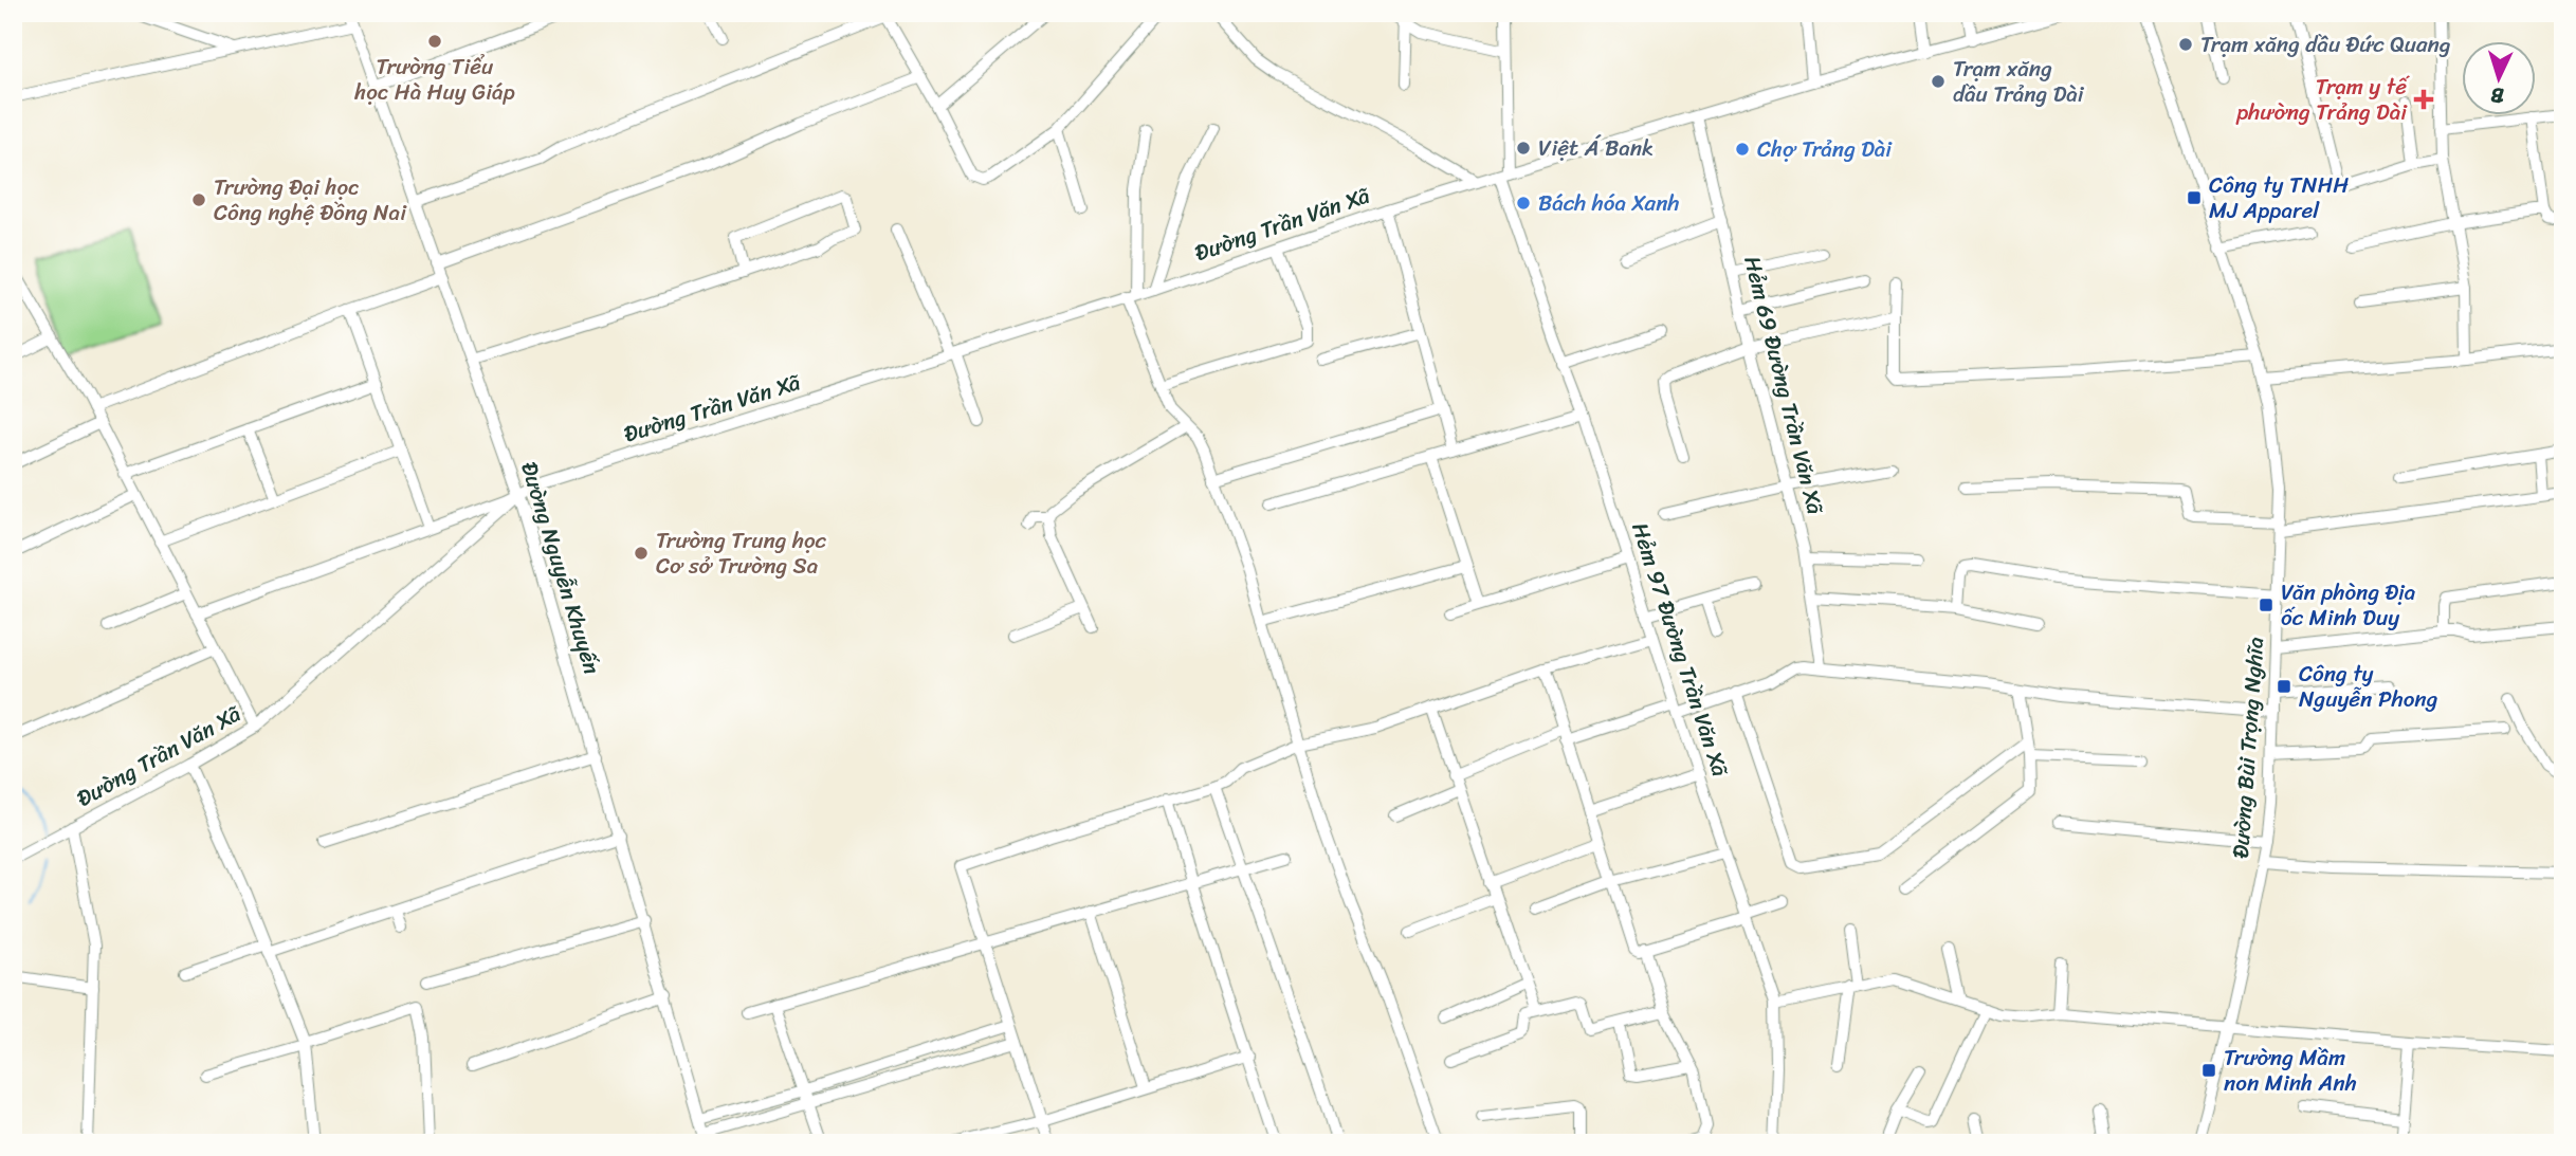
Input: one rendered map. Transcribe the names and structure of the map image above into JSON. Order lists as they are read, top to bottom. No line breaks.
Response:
{"streets":{"street":["Đường Trần Văn Xã","Hẻm 69 Đường Trần Văn Xã","Đường Nguyễn Khuyến","Hẻm 97 Đường Trần Văn Xã","Đường Bùi Trọng Nghĩa"]},"crossings":[["Đường Trần Văn Xã","Hẻm 69 Đường Trần Văn Xã"],["Đường Trần Văn Xã","Đường Nguyễn Khuyến"],["Đường Trần Văn Xã","Hẻm 97 Đường Trần Văn Xã"]],"places":{"other":["Trường Tiểu học Hà Huy Giáp","Trạm xăng dầu Đức Quang","Trạm xăng dầu Trảng Dài","Việt Á Bank","Chợ Trảng Dài","Trường Đại học Công nghệ Đồng Nai","Bách hóa Xanh","Trường Trung học Cơ sở Trường Sa"],"health":["Trạm y tế phường Trảng Dài"],"transit":["Công ty TNHH MJ Apparel","Văn phòng Địa ốc Minh Duy","Công ty Nguyễn Phong","Trường Mầm non Minh Anh"]},"north":"bottom"}
